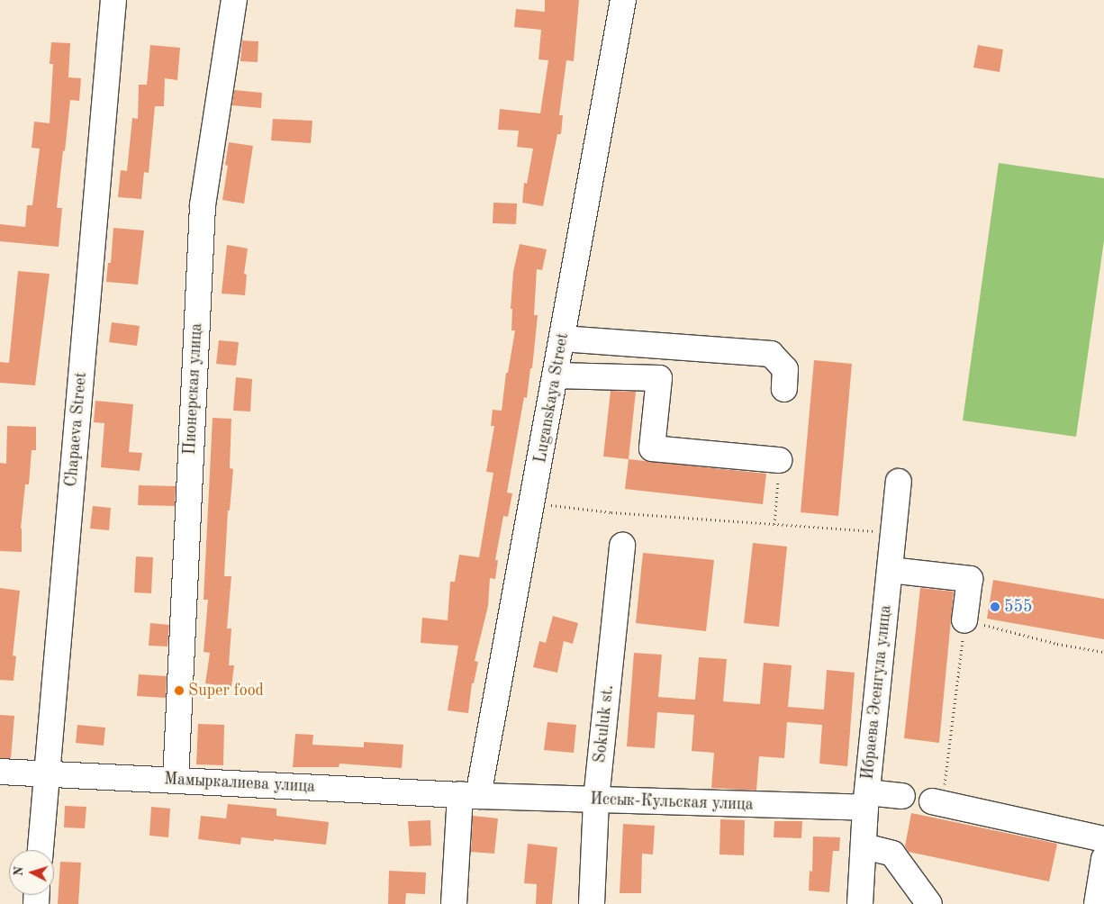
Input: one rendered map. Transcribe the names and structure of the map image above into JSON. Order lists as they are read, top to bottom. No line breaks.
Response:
{"streets":{"street":["Пионерская улица","Luganskaya Street","Chapaeva Street","Ибраева Эсенгула улица","Sokuluk st.","Мамыркалиева улица","Иссык-Кульская улица"]},"crossings":[["Пионерская улица","Мамыркалиева улица"],["Luganskaya Street","Мамыркалиева улица"],["Luganskaya Street","Иссык-Кульская улица"],["Chapaeva Street","Мамыркалиева улица"],["Ибраева Эсенгула улица","Иссык-Кульская улица"],["Sokuluk st.","Иссык-Кульская улица"],["Мамыркалиева улица","Иссык-Кульская улица"]],"places":["555","Super food"],"north":"left"}
